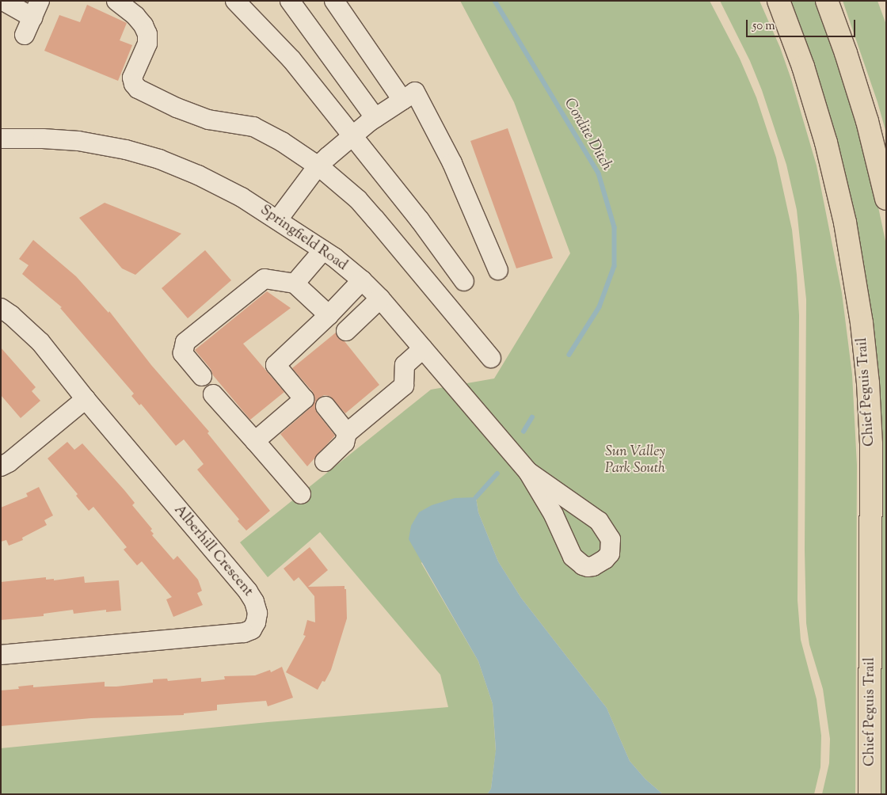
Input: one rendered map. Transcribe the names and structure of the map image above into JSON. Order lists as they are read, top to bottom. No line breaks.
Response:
{"streets":{"main road":["Chief Peguis Trail"],"street":["Springfield Road","Alberhill Crescent"]},"water":["Cordite Ditch"],"parks":["Sun Valley Park South"],"scale_bar":"50 m"}
